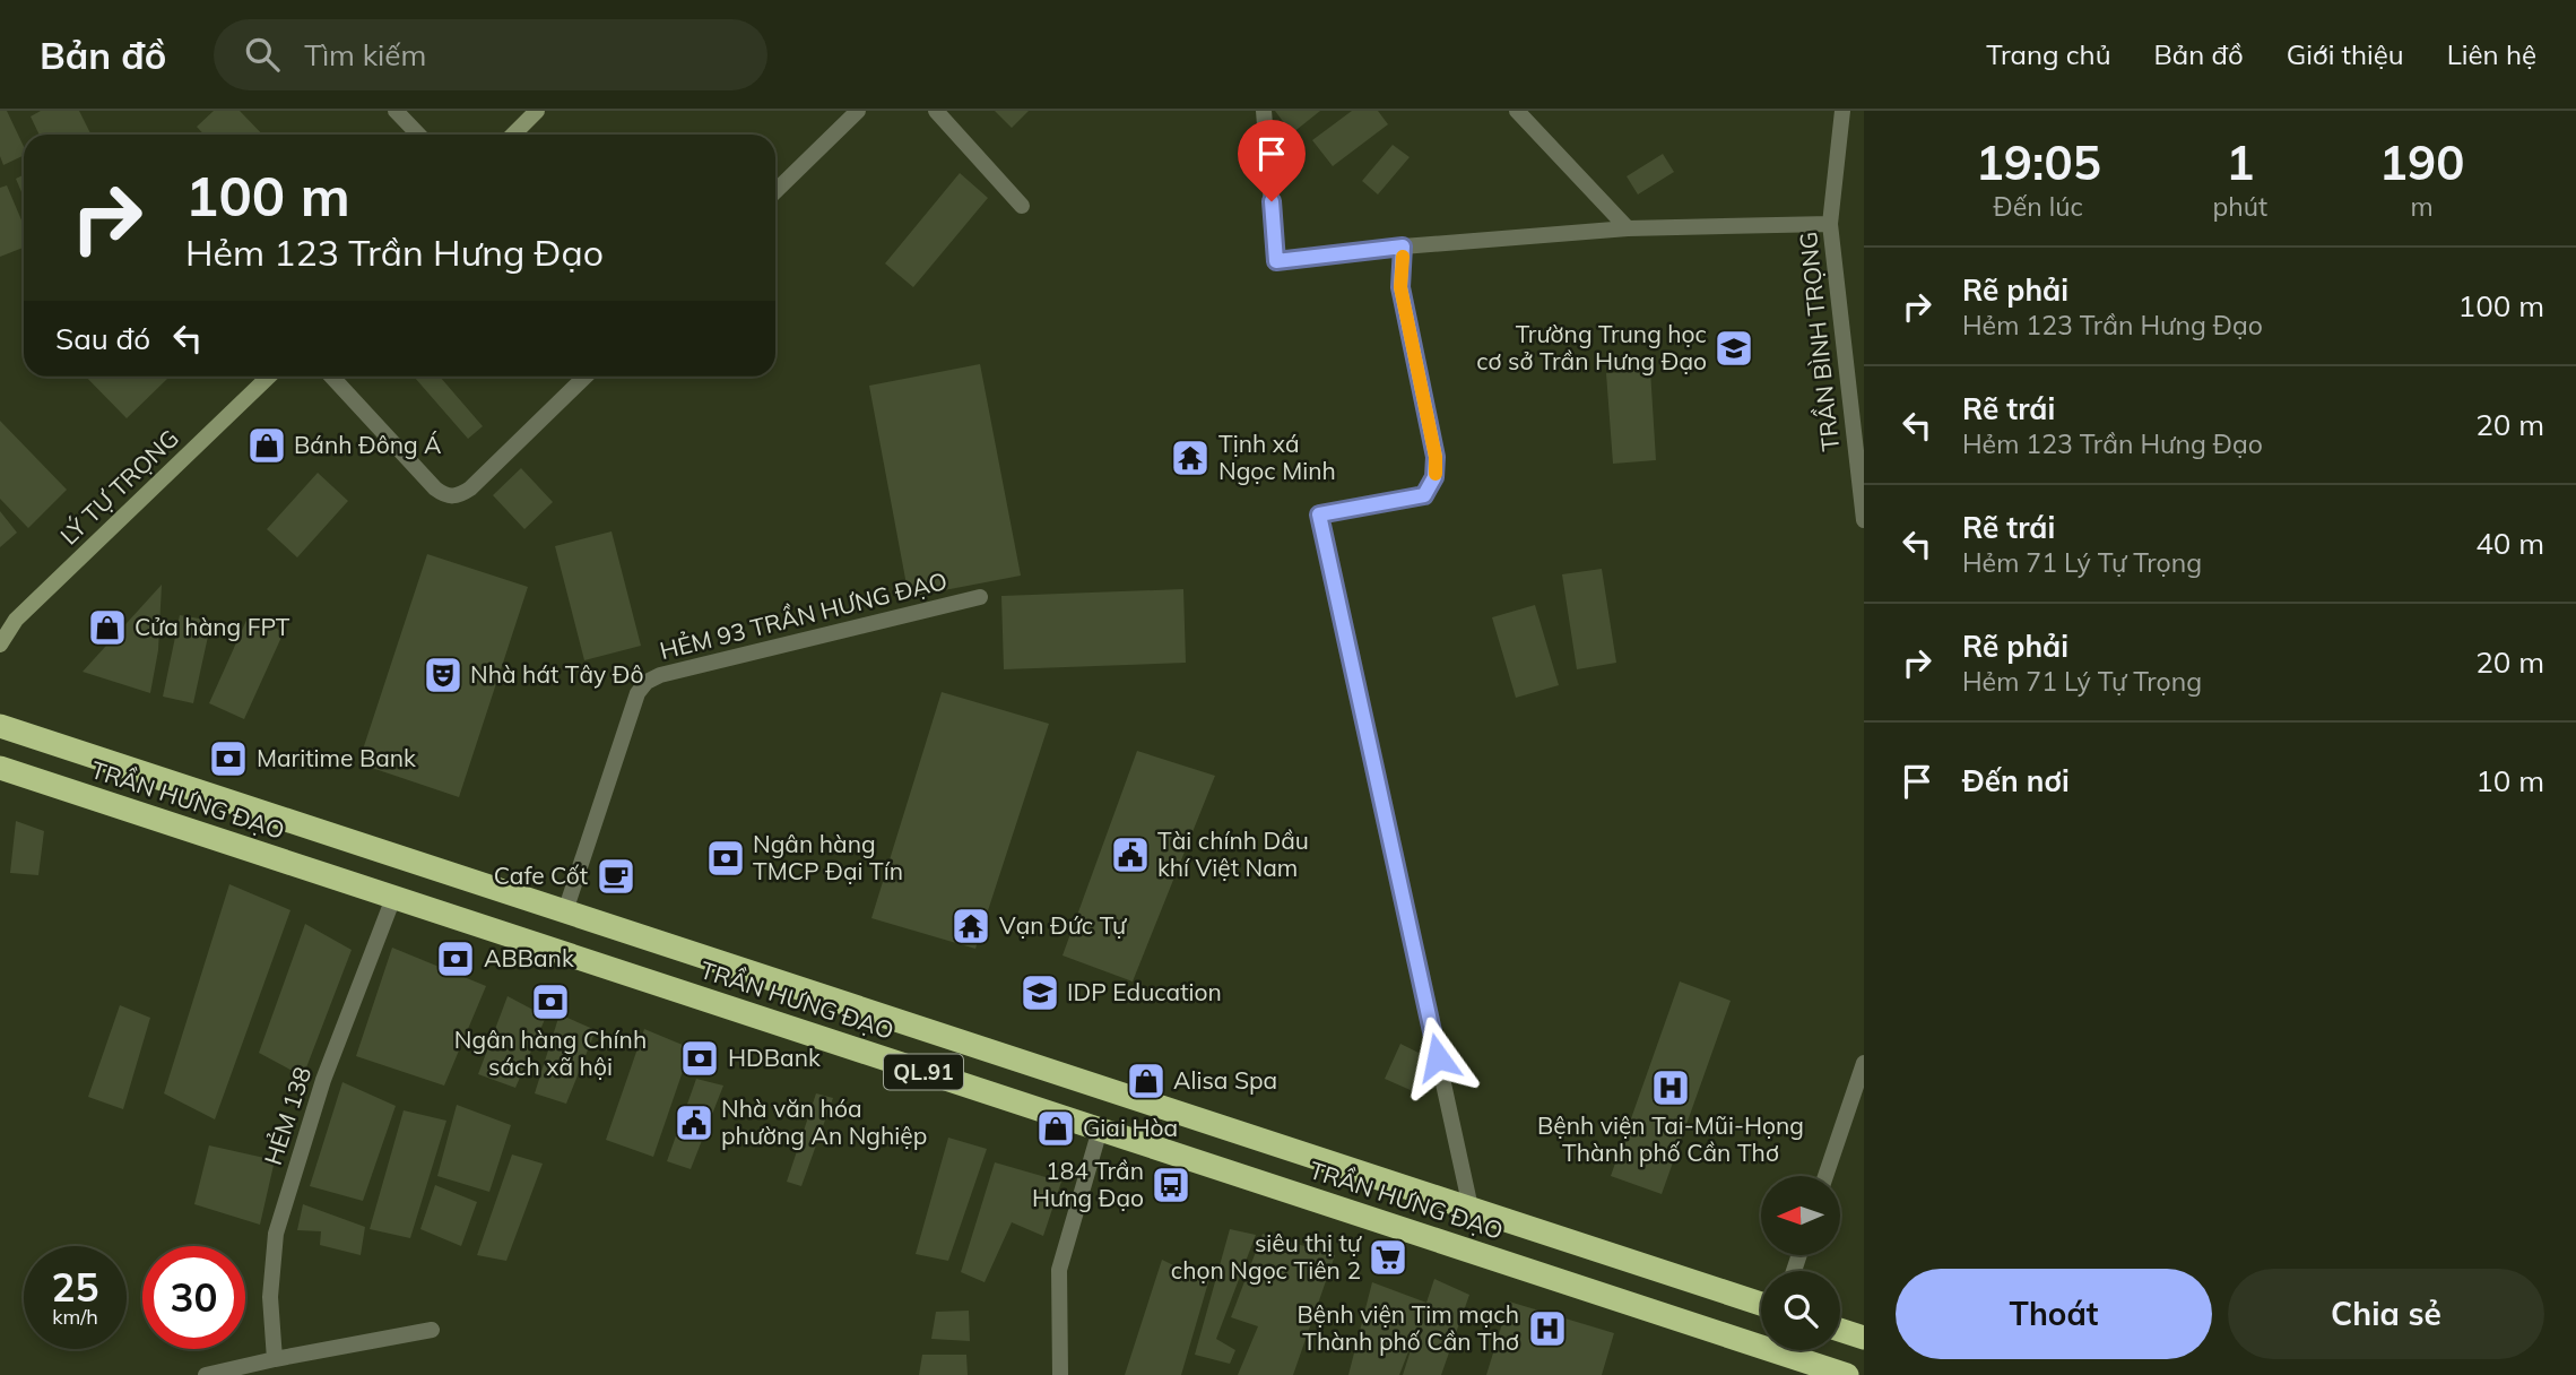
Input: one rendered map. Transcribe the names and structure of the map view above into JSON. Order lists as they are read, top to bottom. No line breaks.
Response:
{"streets":{"highway":["TRẦN HƯNG ĐẠO","QL.91"],"street":["TRẦN BÌNH TRỌNG","LÝ TỰ TRỌNG","HẺM 93 TRẦN HƯNG ĐẠO","HẺM 138"]},"crossings":[["HẺM 93 TRẦN HƯNG ĐẠO","TRẦN HƯNG ĐẠO"],["TRẦN HƯNG ĐẠO","HẺM 138"]],"places":{"school or university":["Trường Trung học cơ sở Trần Hưng Đạo","IDP Education"],"shop":["Bánh Đông Á","Cửa hàng FPT","Alisa Spa","Giai Hòa"],"temple":["Tịnh xá Ngọc Minh","Vạn Đức Tự"],"theatre":["Nhà hát Tây Đô"],"bank":["Maritime Bank","Ngân hàng TMCP Đại Tín","ABBank","Ngân hàng Chính sách xã hội","HDBank"],"public building":["Tài chính Dầu khí Việt Nam","Nhà văn hóa phường An Nghiệp"],"cafe":["Cafe Cốt"],"hospital":["Bệnh viện Tai-Mũi-Họng Thành phố Cần Thơ","Bệnh viện Tim mạch Thành phố Cần Thơ"],"bus stop":["184 Trần Hưng Đạo"],"supermarket":["siêu thị tự chọn Ngọc Tiên 2"]},"north":"left","page":{"header":"Bản đồ","search":"Tìm kiếm","nav":["Trang chủ","Bản đồ","Giới thiệu","Liên hệ"],"eta":["19:05","Đến lúc","1","phút","190","m"],"turn":["100 m","Hẻm 123 Trần Hưng Đạo"],"list":[{"name":"Rẽ phải","note":"Hẻm 123 Trần Hưng Đạo","value":"100 m"},{"name":"Rẽ trái","note":"Hẻm 123 Trần Hưng Đạo","value":"20 m"},{"name":"Rẽ trái","note":"Hẻm 71 Lý Tự Trọng","value":"40 m"},{"name":"Rẽ phải","note":"Hẻm 71 Lý Tự Trọng","value":"20 m"},{"name":"Đến nơi","value":"10 m"}],"then":"Sau đó","speed":"25 km/h","limit":"30","buttons":["Thoát","Chia sẻ"]}}
